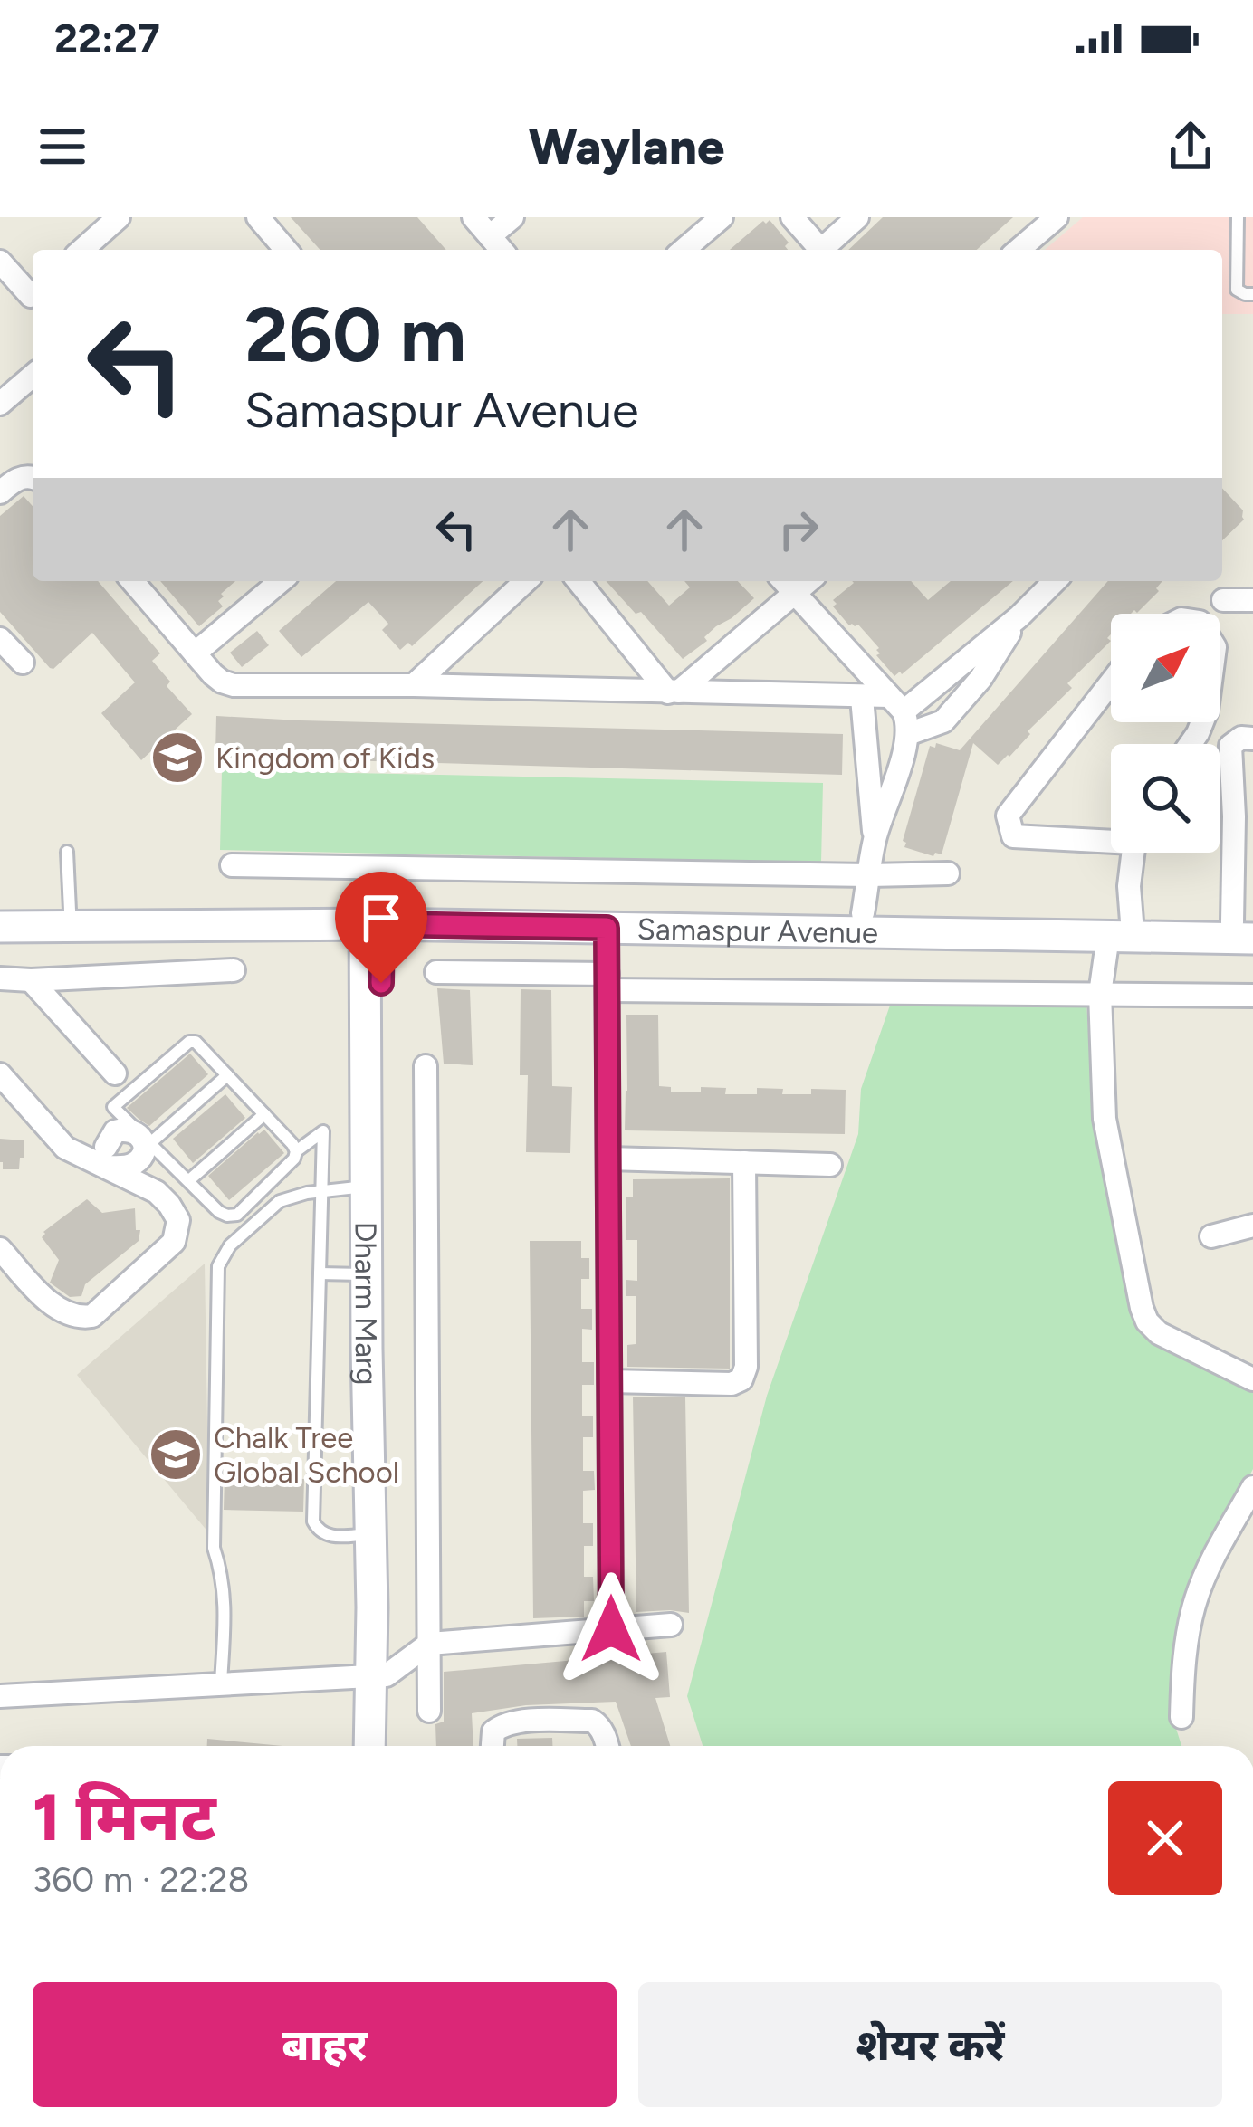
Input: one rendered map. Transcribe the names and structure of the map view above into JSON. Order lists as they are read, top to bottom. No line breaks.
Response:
{"streets":{"main road":["Samaspur Avenue","Dharm Marg"]},"crossings":[["Samaspur Avenue","Dharm Marg"]],"places":{"school or university":["Kingdom of Kids","Chalk Tree Global School"]},"north":"top right","page":{"status":"22:27","header":"Waylane","turn":["260 m","Samaspur Avenue"],"heading":["1 मिनट","360 m · 22:28"],"buttons":["बाहर","शेयर करें"]}}
